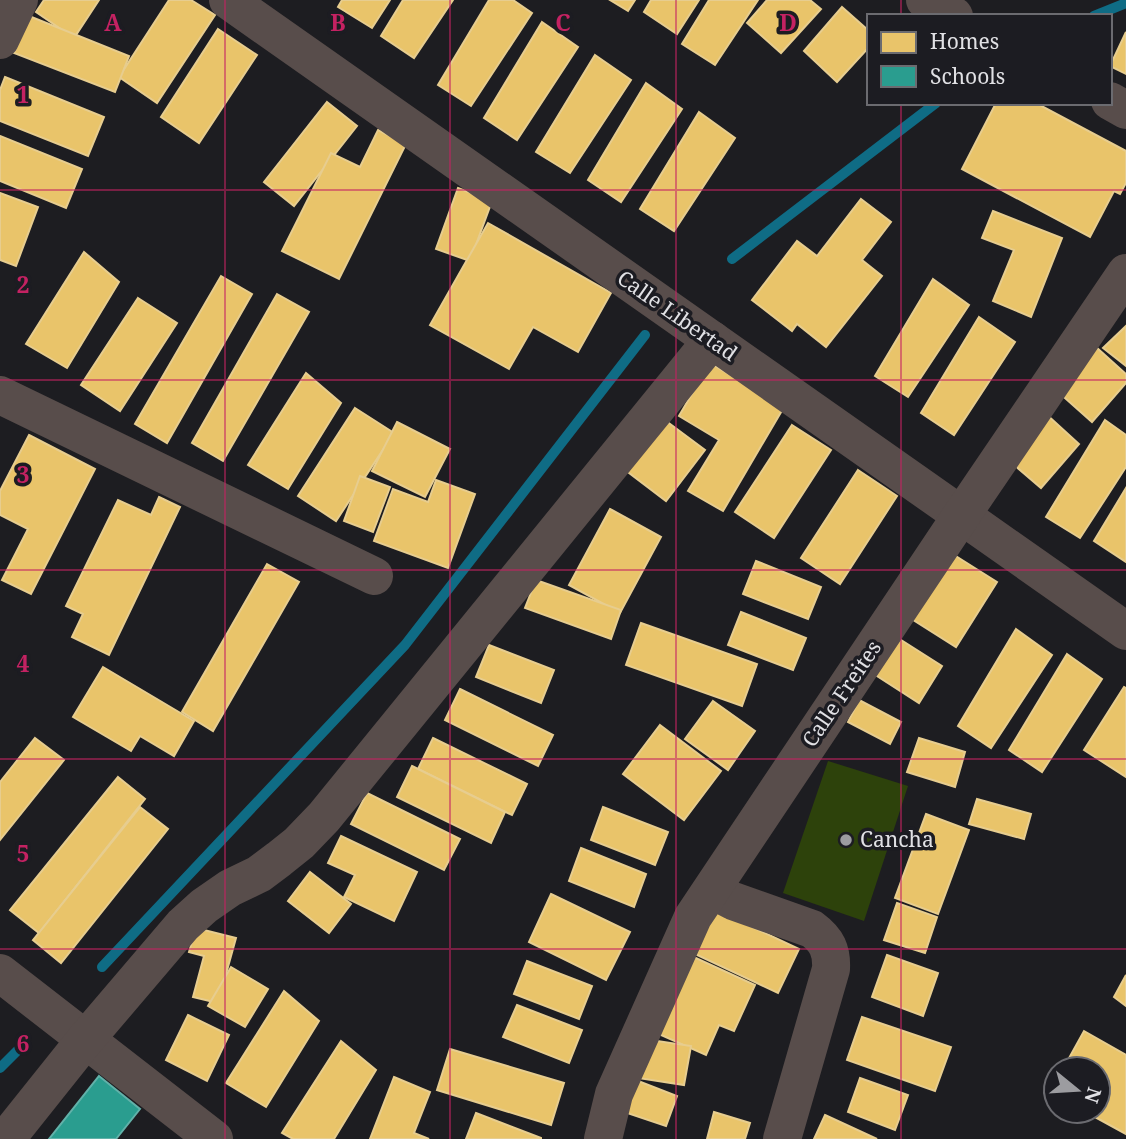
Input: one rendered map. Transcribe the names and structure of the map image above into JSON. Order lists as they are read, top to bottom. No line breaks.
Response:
{"streets":{"street":["Calle Libertad","Calle Freites"]},"crossings":[["Calle Libertad","Calle Freites"]],"places":["Cancha"],"legend":["Homes","Schools"],"north":"right","grid":{"columns":["A","B","C","D"],"rows":["1","2","3","4","5","6"]}}
